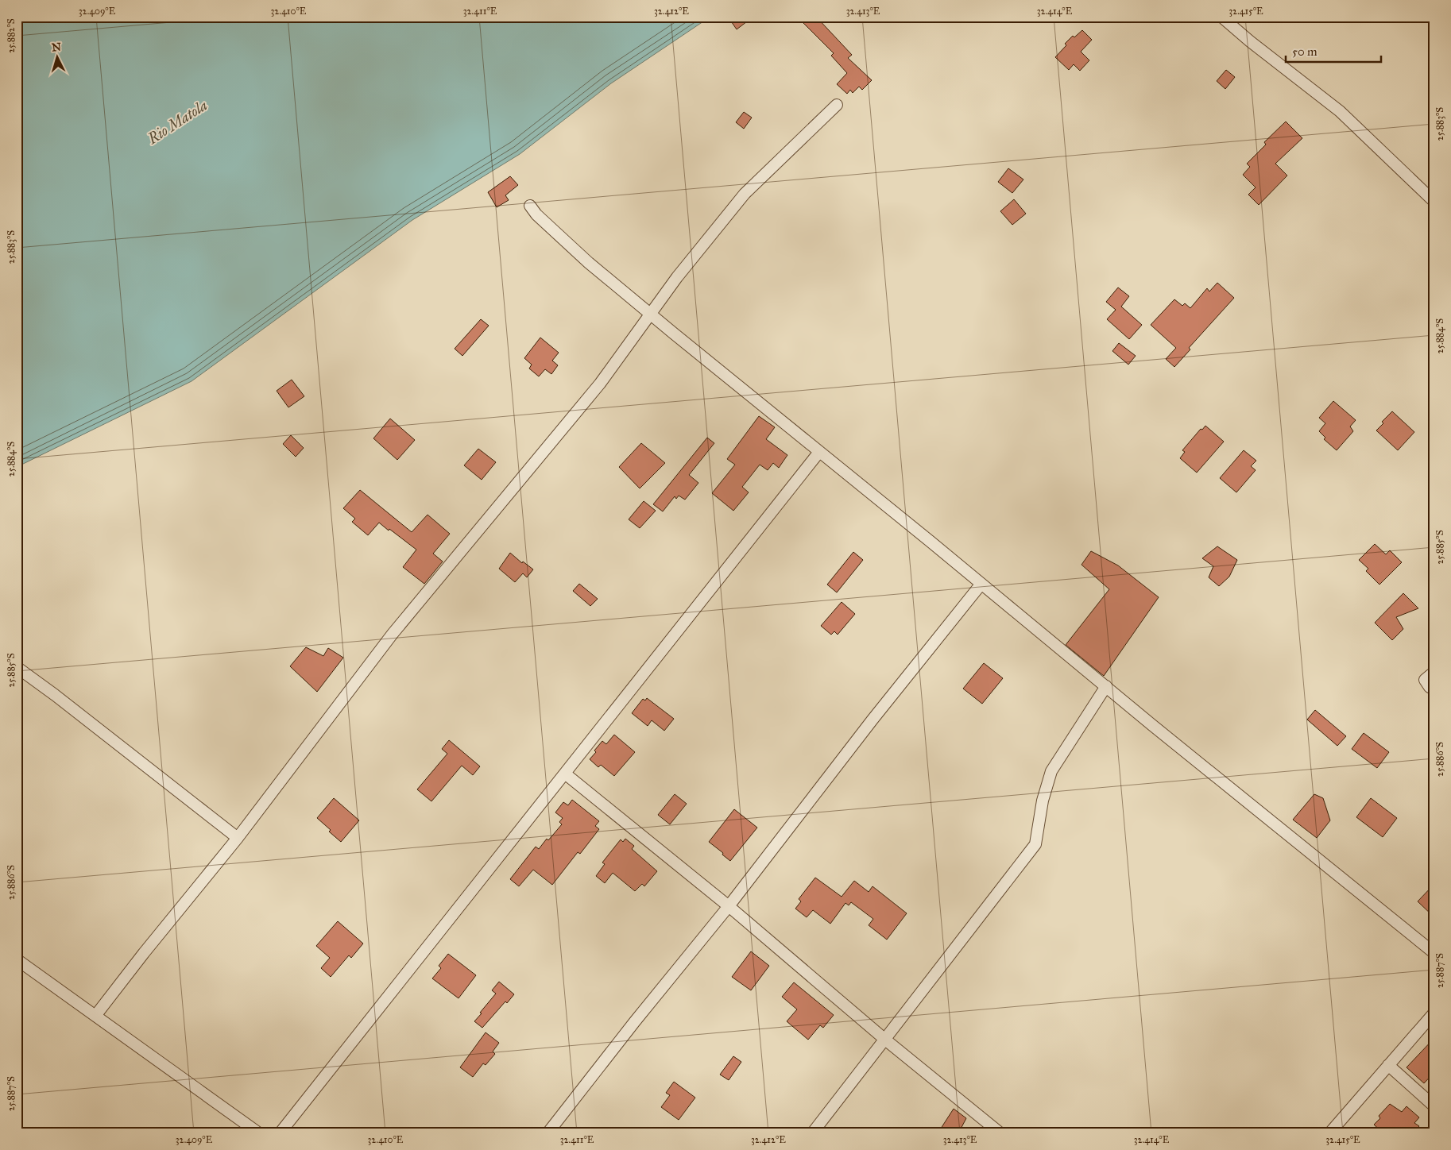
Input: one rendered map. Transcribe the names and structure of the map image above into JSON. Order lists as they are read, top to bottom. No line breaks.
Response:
{"water":["Rio Matola"],"scale_bar":"50 m","north":"top","coordinates":["32.409°E","32.410°E","32.411°E","32.412°E","32.413°E","32.414°E","32.415°E","25.882°S","25.883°S","25.884°S","25.885°S","25.886°S","25.887°S"]}
